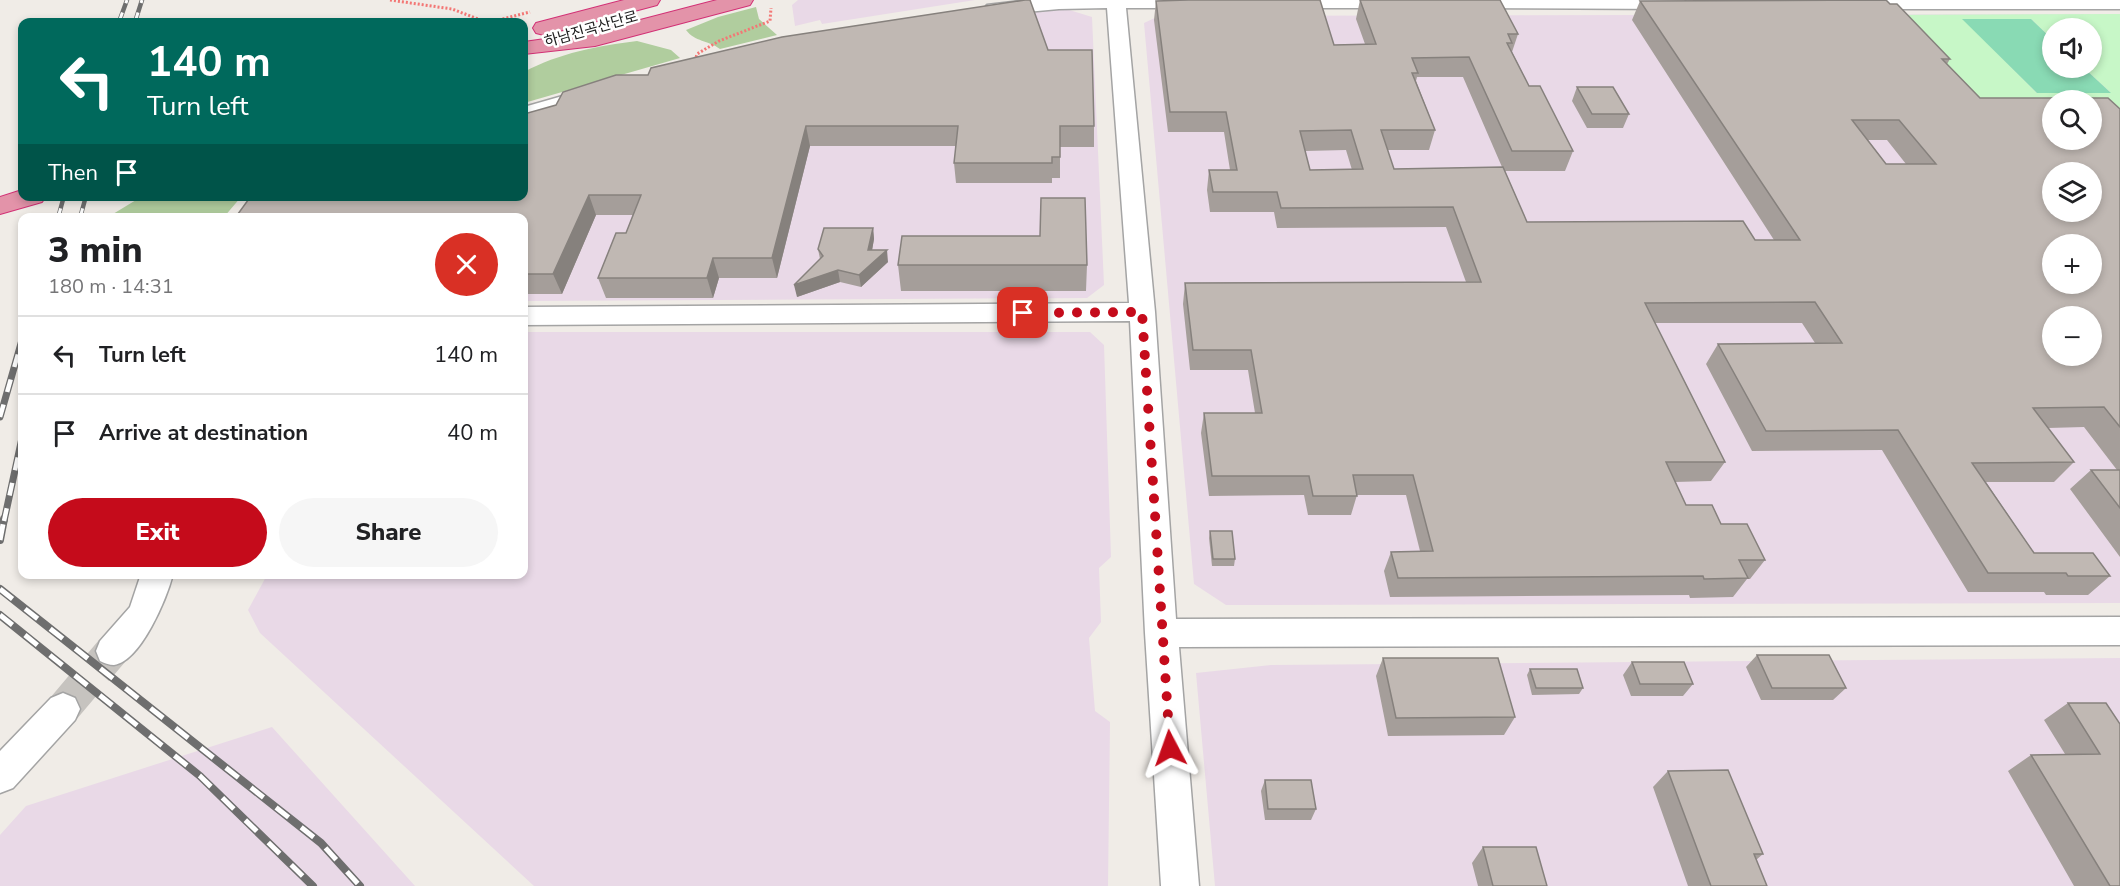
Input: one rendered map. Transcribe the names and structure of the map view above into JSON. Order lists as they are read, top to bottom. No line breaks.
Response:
{"streets":{"highway":["하남진곡산단로"]},"page":{"map_buttons":["+","−"],"turn":["140 m","Turn left"],"then":"Then","heading":["3 min","180 m · 14:31"],"list":[{"name":"Turn left","value":"140 m"},{"name":"Arrive at destination","value":"40 m"}],"buttons":["Exit","Share"]}}
